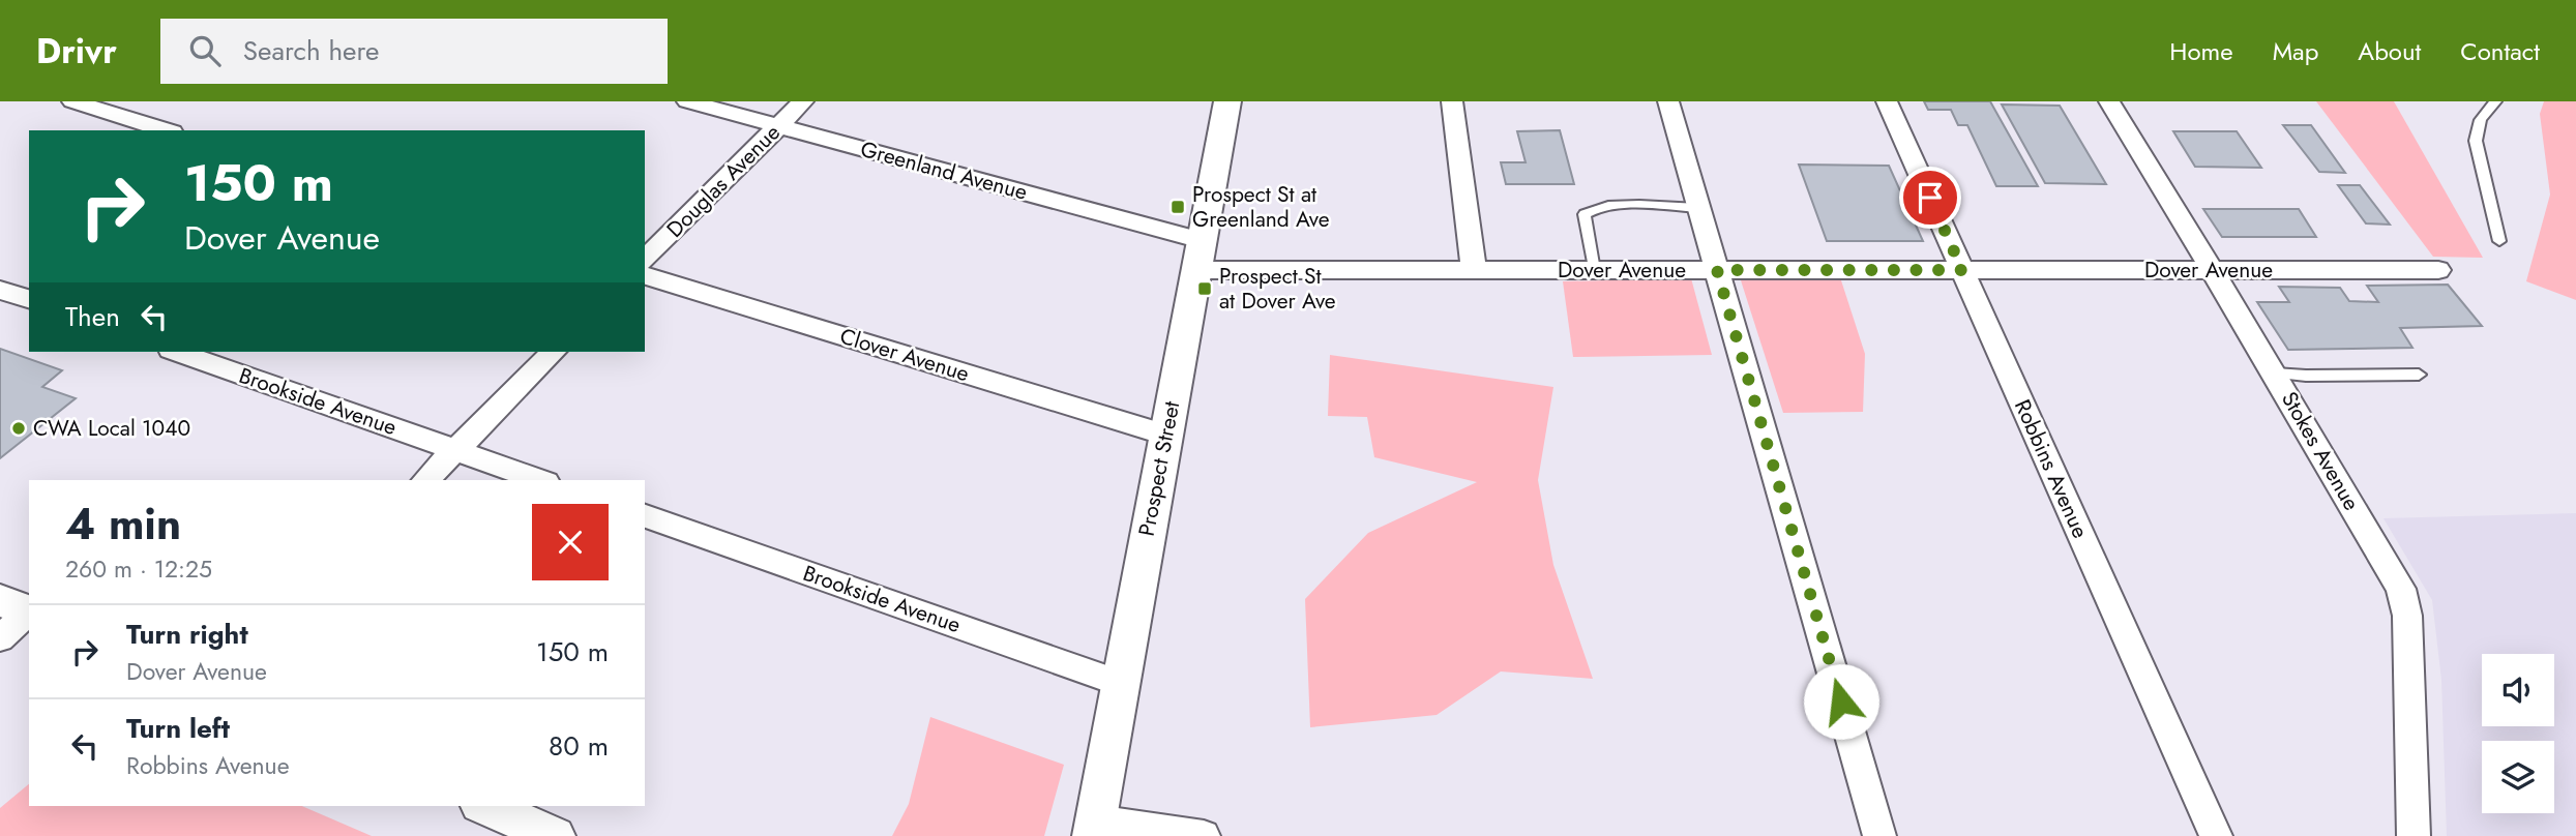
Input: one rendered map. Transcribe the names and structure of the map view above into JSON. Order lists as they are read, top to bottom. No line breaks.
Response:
{"streets":{"street":["Greenland Avenue","Douglas Avenue","Dover Avenue","Clover Avenue","Brookside Avenue","Stokes Avenue","Prospect Street","Robbins Avenue"]},"crossings":[["Greenland Avenue","Douglas Avenue"],["Greenland Avenue","Dover Avenue"],["Greenland Avenue","Prospect Street"],["Dover Avenue","Stokes Avenue"],["Dover Avenue","Prospect Street"],["Dover Avenue","Robbins Avenue"],["Clover Avenue","Prospect Street"],["Brookside Avenue","Prospect Street"]],"places":{"transit":["Prospect St at Greenland Ave","Prospect St at Dover Ave"],"other":["CWA Local 1040"]},"page":{"header":"Drivr","search":"Search here","nav":["Home","Map","About","Contact"],"turn":["150 m","Dover Avenue"],"then":"Then","heading":["4 min","260 m · 12:25"],"list":[{"name":"Turn right","note":"Dover Avenue","value":"150 m"},{"name":"Turn left","note":"Robbins Avenue","value":"80 m"}]}}
